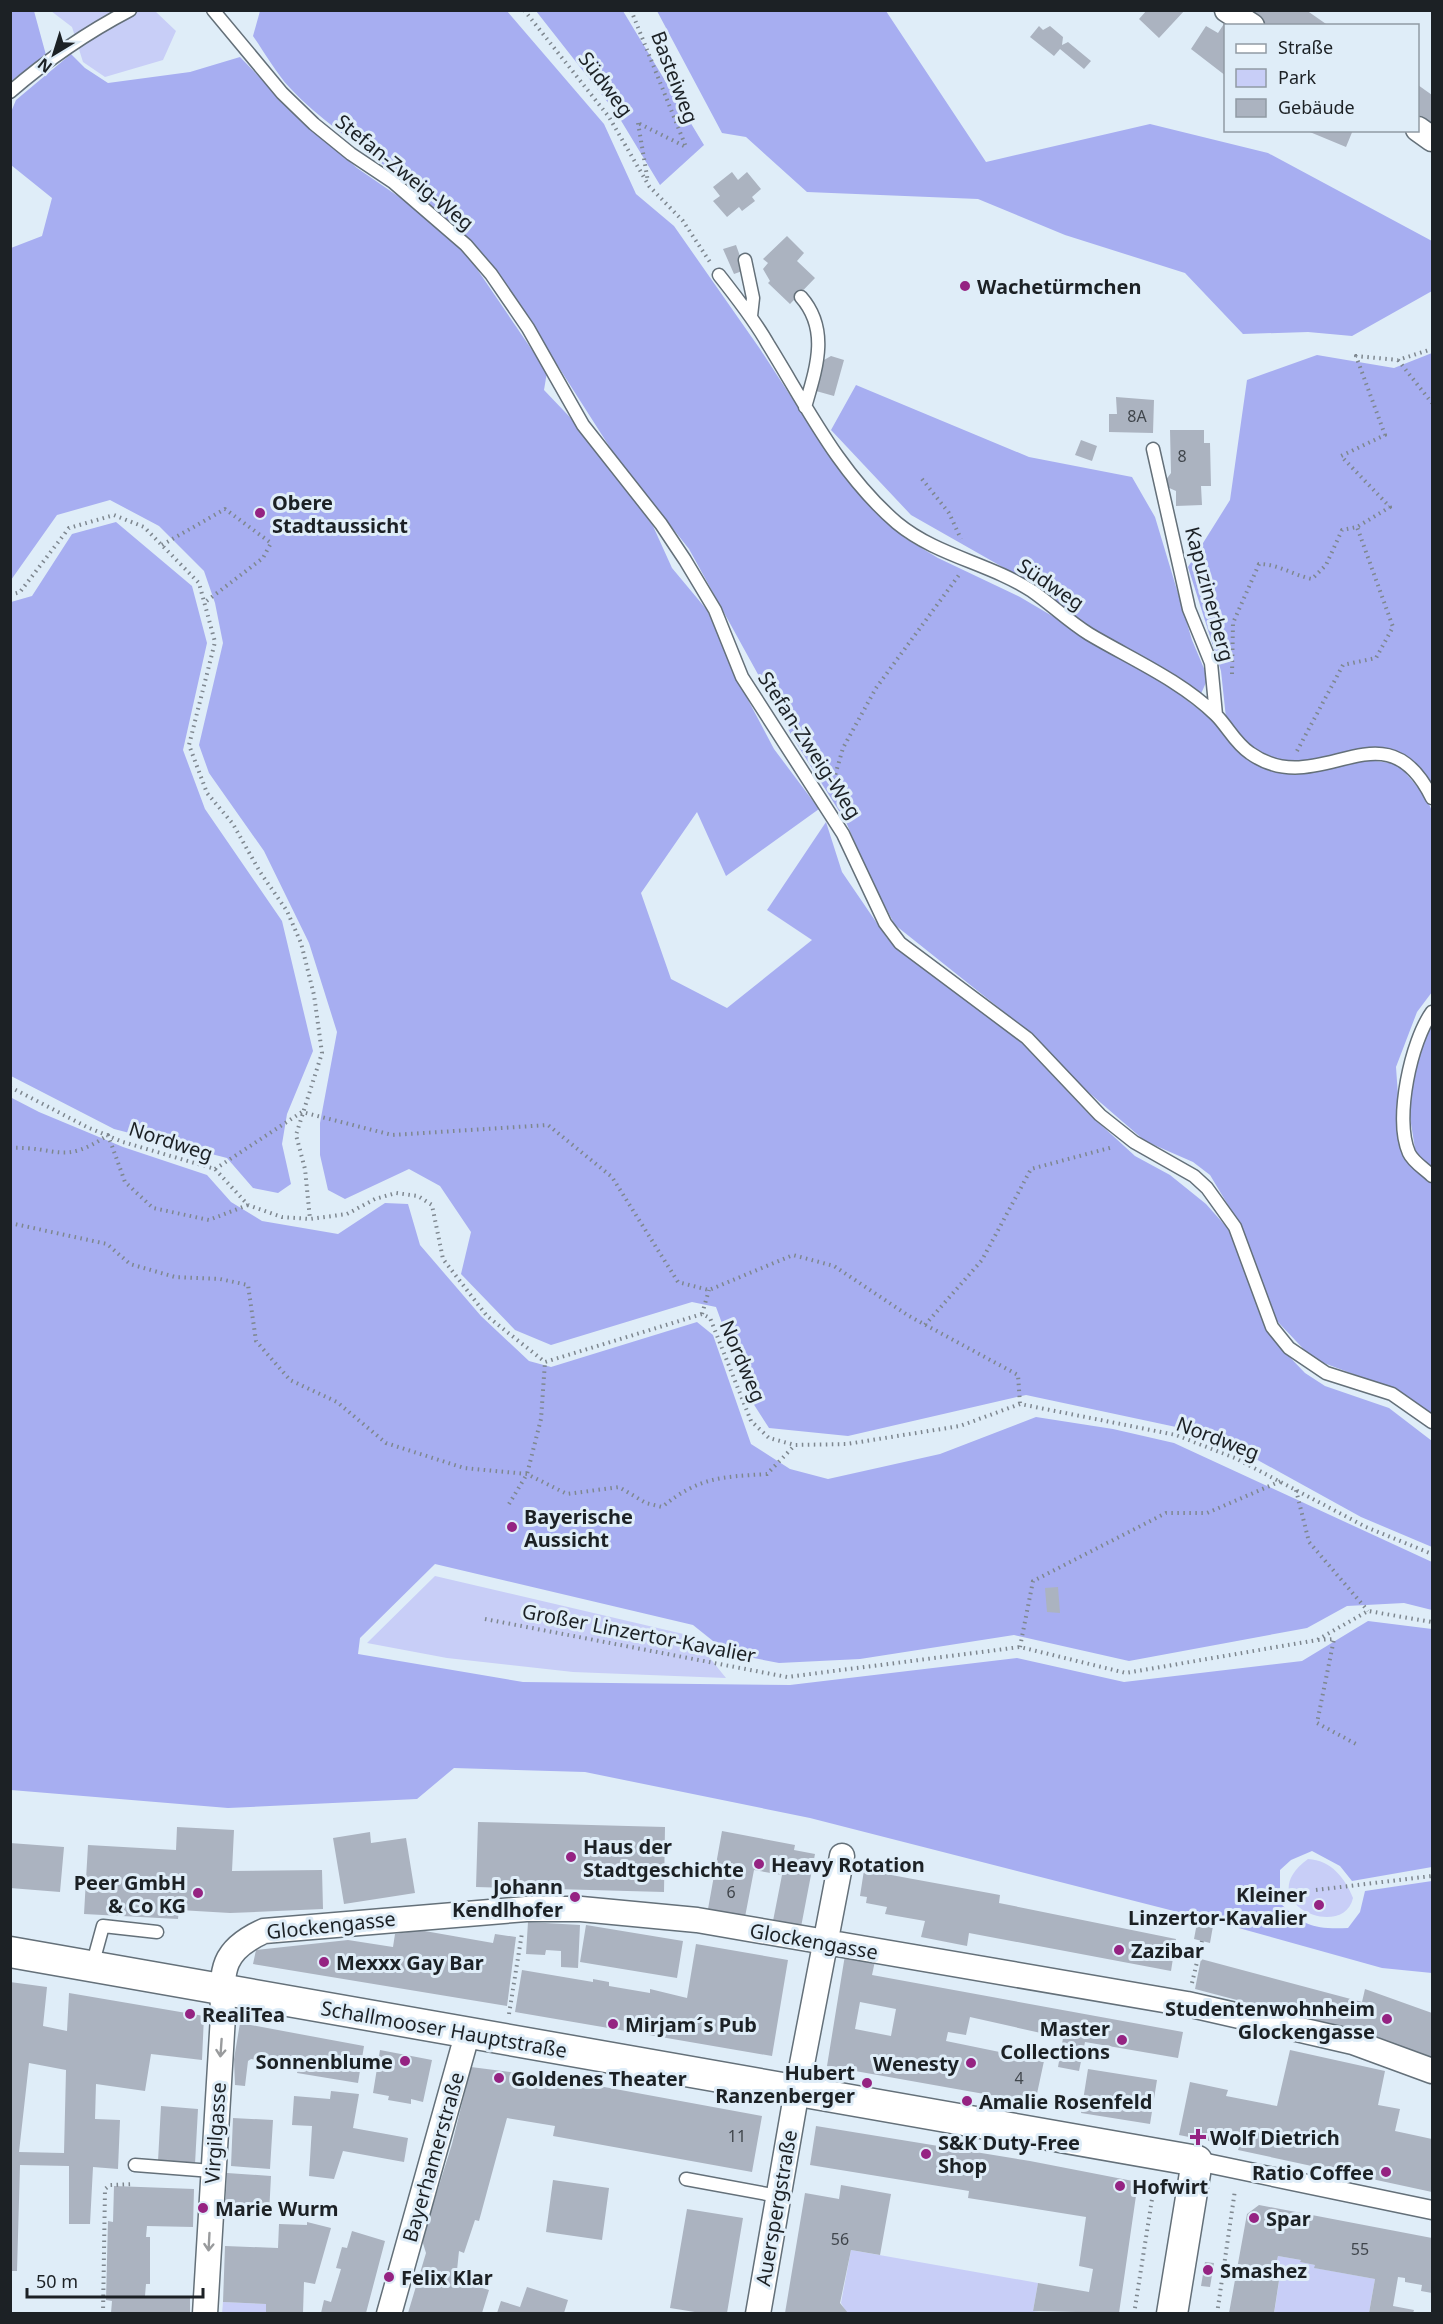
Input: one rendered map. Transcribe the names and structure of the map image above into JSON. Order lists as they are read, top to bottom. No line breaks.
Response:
{"streets":{"street":["Glockengasse","Schallmooser Hauptstraße","Virgilgasse","Bayerhamerstraße","Auerspergstraße"],"lane":["Südweg","Stefan-Zweig-Weg","Kapuzinerberg"],"path":["Basteiweg","Nordweg","Großer Linzertor-Kavalier"]},"crossings":[["Basteiweg","Südweg"],["Südweg","Kapuzinerberg"],["Glockengasse","Schallmooser Hauptstraße"],["Glockengasse","Virgilgasse"],["Glockengasse","Auerspergstraße"],["Schallmooser Hauptstraße","Virgilgasse"],["Schallmooser Hauptstraße","Bayerhamerstraße"],["Schallmooser Hauptstraße","Auerspergstraße"]],"one_way":["Virgilgasse"],"places":{"other":["Wachetürmchen","Obere Stadtaussicht","Bayerische Aussicht","Haus der Stadtgeschichte","Heavy Rotation","Peer GmbH & Co KG","Johann Kendlhofer","Kleiner Linzertor-Kavalier","Zazibar","Mexxx Gay Bar","RealiTea","Studentenwohnheim Glockengasse","Mirjam´s Pub","Master Collections","Sonnenblume","Wenesty","Goldenes Theater","Hubert Ranzenberger","Amalie Rosenfeld","S&K Duty-Free Shop","Ratio Coffee","Hofwirt","Marie Wurm","Spar","Smashez","Felix Klar"],"health":["Wolf Dietrich"]},"house_numbers":["8A","8","6","4","11","56","55"],"legend":["Straße","Park","Gebäude"],"scale_bar":"50 m","north":"bottom left"}
